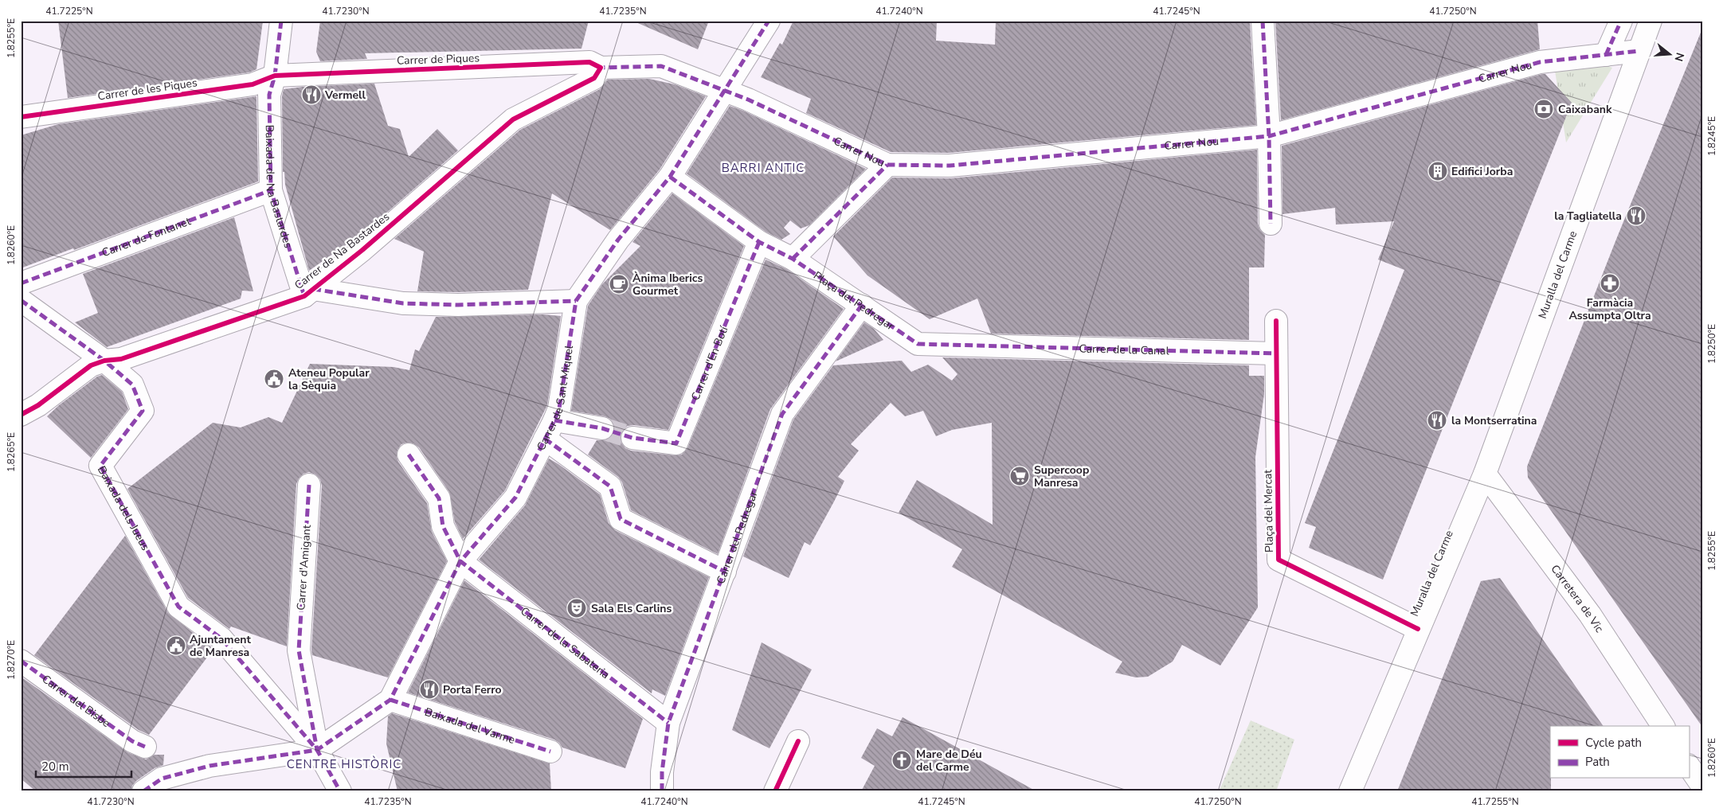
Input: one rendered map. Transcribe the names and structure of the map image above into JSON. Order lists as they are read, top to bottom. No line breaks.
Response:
{"streets":{"street":["Carrer de Piques","Carrer Nou","Carrer de les Piques","Baixada de Na Bastardes","Carrer de Fontanet","Carrer de Na Bastardes","Muralla del Carme","Plaça del Pedregar","Carrer de la Canal","Carrer d'En Botí","Carrer de Sant Miquel","Baixada dels Jueus","Plaça del Mercat","Carrer del Pedregar","Carrer d'Amigant","Carretera de Vic","Carrer de la Sabateria","Carrer del Bisbe","Baixada del Varme"]},"crossings":[["Carrer de Piques","Carrer Nou"],["Carrer de Piques","Carrer de les Piques"],["Carrer de Piques","Baixada de Na Bastardes"],["Carrer de Piques","Carrer de Na Bastardes"],["Carrer de Piques","Carrer de Sant Miquel"],["Carrer Nou","Muralla del Carme"],["Carrer Nou","Carrer de Sant Miquel"],["Carrer de les Piques","Baixada de Na Bastardes"],["Baixada de Na Bastardes","Carrer de Fontanet"],["Baixada de Na Bastardes","Carrer de Na Bastardes"],["Carrer de Na Bastardes","Baixada dels Jueus"],["Muralla del Carme","Plaça del Mercat"],["Muralla del Carme","Carretera de Vic"],["Plaça del Pedregar","Carrer de la Canal"],["Plaça del Pedregar","Carrer d'En Botí"],["Plaça del Pedregar","Carrer de Sant Miquel"],["Plaça del Pedregar","Carrer del Pedregar"],["Carrer de la Canal","Plaça del Mercat"],["Carrer de Sant Miquel","Carrer de la Sabateria"],["Carrer de Sant Miquel","Baixada del Varme"],["Baixada dels Jueus","Carrer d'Amigant"],["Carrer del Pedregar","Carrer de la Sabateria"]],"districts":["BARRI ANTIC","CENTRE HISTÒRIC"],"places":{"restaurant":["Vermell","la Tagliatella","la Montserratina","Porta Ferro"],"bank":["Caixabank"],"building":["Edifici Jorba"],"pharmacy":["Farmàcia Assumpta Oltra"],"cafe":["Ànima Iberics Gourmet"],"public building":["Ateneu Popular la Sèquia","Ajuntament de Manresa"],"supermarket":["Supercoop Manresa"],"theatre":["Sala Els Carlins"],"church":["Mare de Déu del Carme"]},"legend":["Cycle path","Path"],"scale_bar":"20 m","north":"right","coordinates":["41.7225°N","41.7230°N","41.7235°N","41.7240°N","41.7245°N","41.7250°N","1.8255°E","1.8245°E","1.8260°E","1.8250°E","1.8265°E","1.8270°E","41.7255°N"]}
